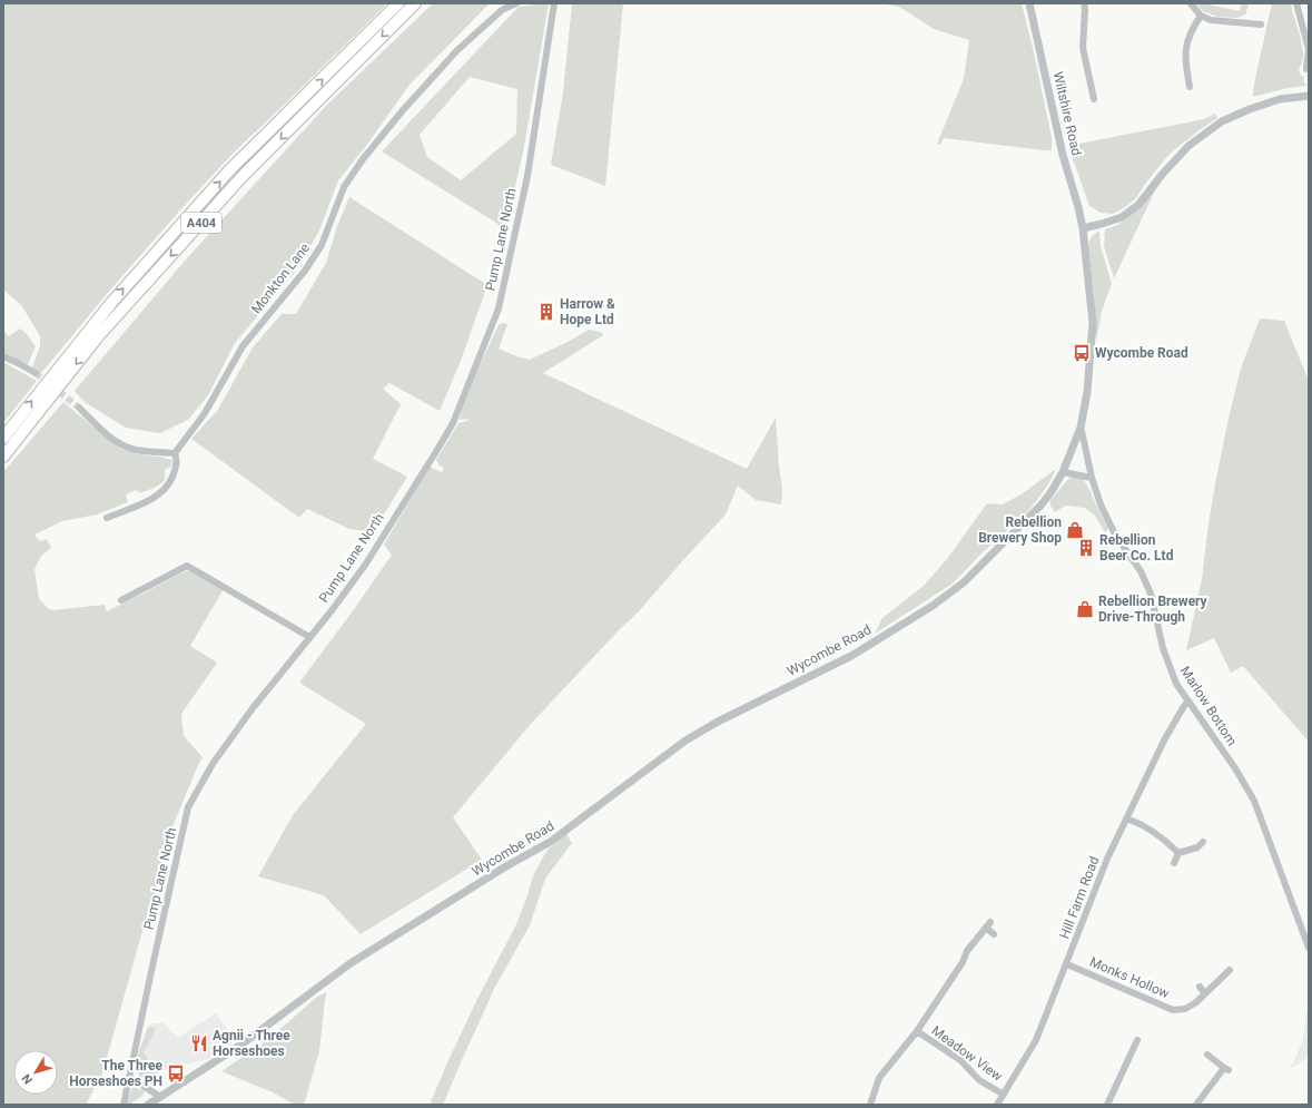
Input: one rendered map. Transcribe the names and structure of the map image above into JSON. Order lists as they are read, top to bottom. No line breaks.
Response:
{"streets":{"highway":["A404"],"street":["Wiltshire Road","Pump Lane North","Monkton Lane","Wycombe Road","Marlow Bottom","Hill Farm Road","Monks Hollow","Meadow View"]},"crossings":[["Wiltshire Road","Wycombe Road"],["Wycombe Road","Marlow Bottom"],["Marlow Bottom","Hill Farm Road"],["Hill Farm Road","Monks Hollow"],["Hill Farm Road","Meadow View"]],"places":{"building":["Harrow & Hope Ltd","Rebellion Beer Co. Ltd"],"bus stop":["Wycombe Road","The Three Horseshoes PH"],"shop":["Rebellion Brewery Shop","Rebellion Brewery Drive-Through"],"restaurant":["Agnii - Three Horseshoes"]},"north":"bottom left"}
